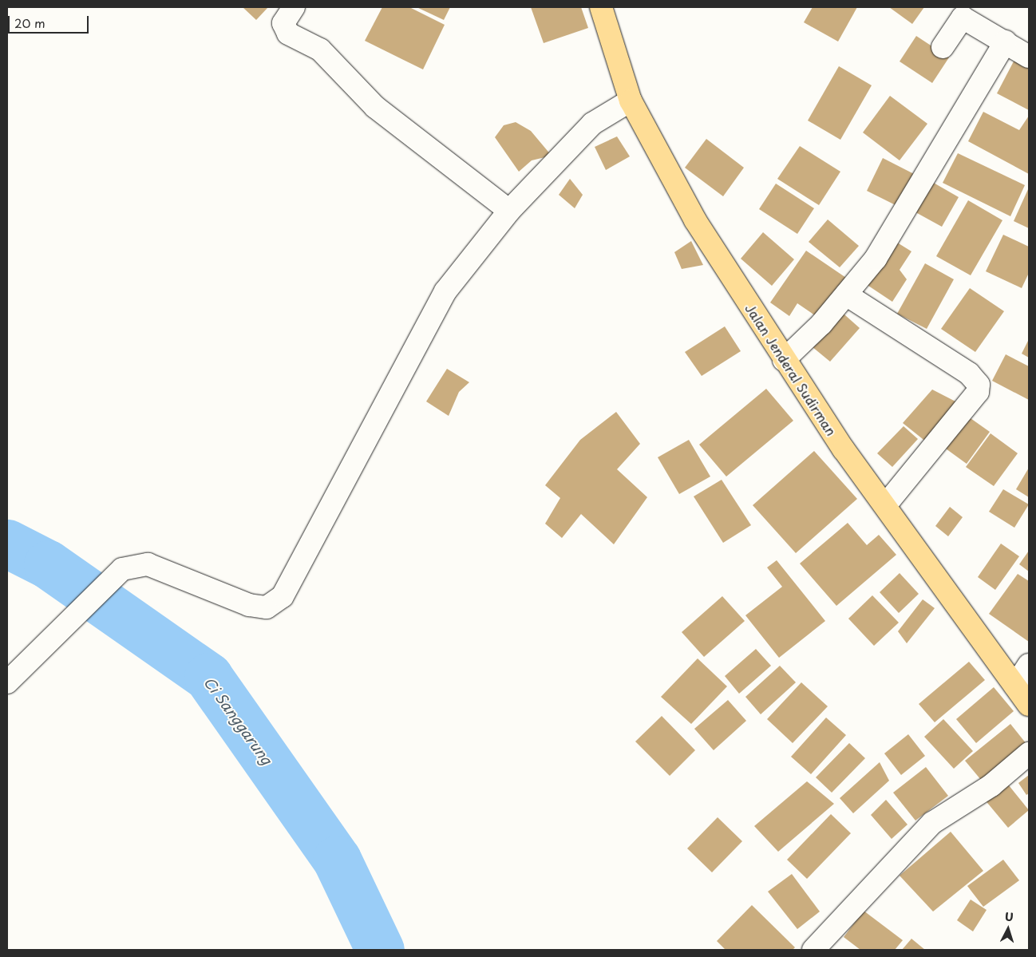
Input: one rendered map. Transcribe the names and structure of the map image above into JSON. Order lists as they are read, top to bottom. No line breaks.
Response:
{"streets":{"main road":["Jalan Jenderal Sudirman"]},"water":["Ci Sanggarung"],"scale_bar":"20 m","north":"top"}
